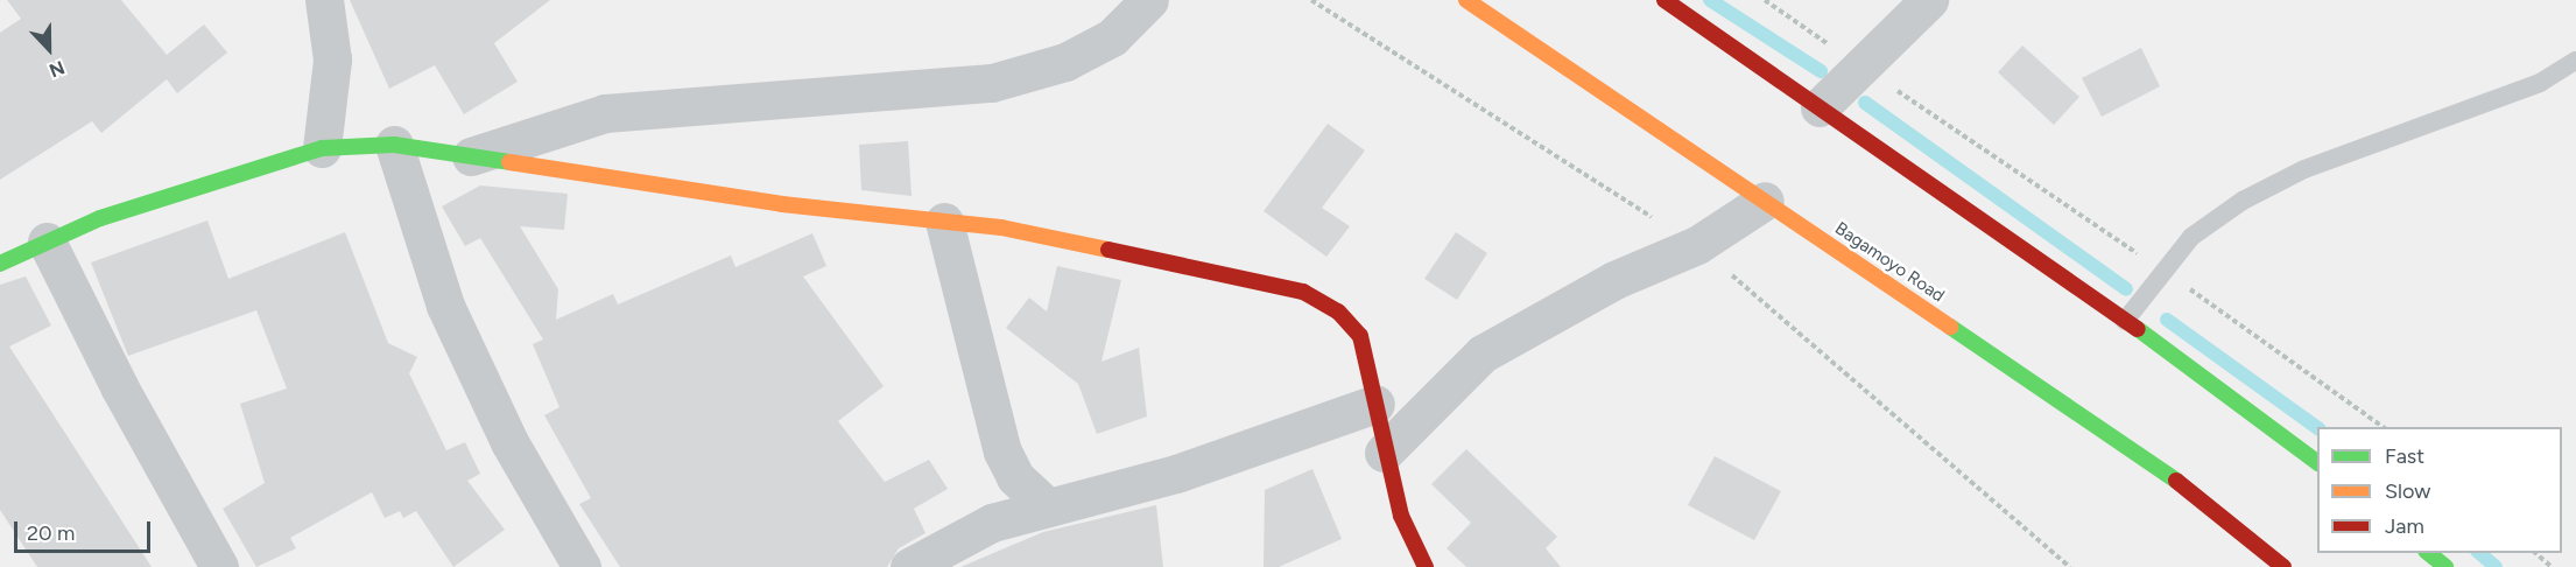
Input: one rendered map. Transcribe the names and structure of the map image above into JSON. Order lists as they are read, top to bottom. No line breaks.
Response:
{"streets":{"main road":["Bagamoyo Road"]},"legend":["Fast","Slow","Jam"],"scale_bar":"20 m","north":"bottom"}
